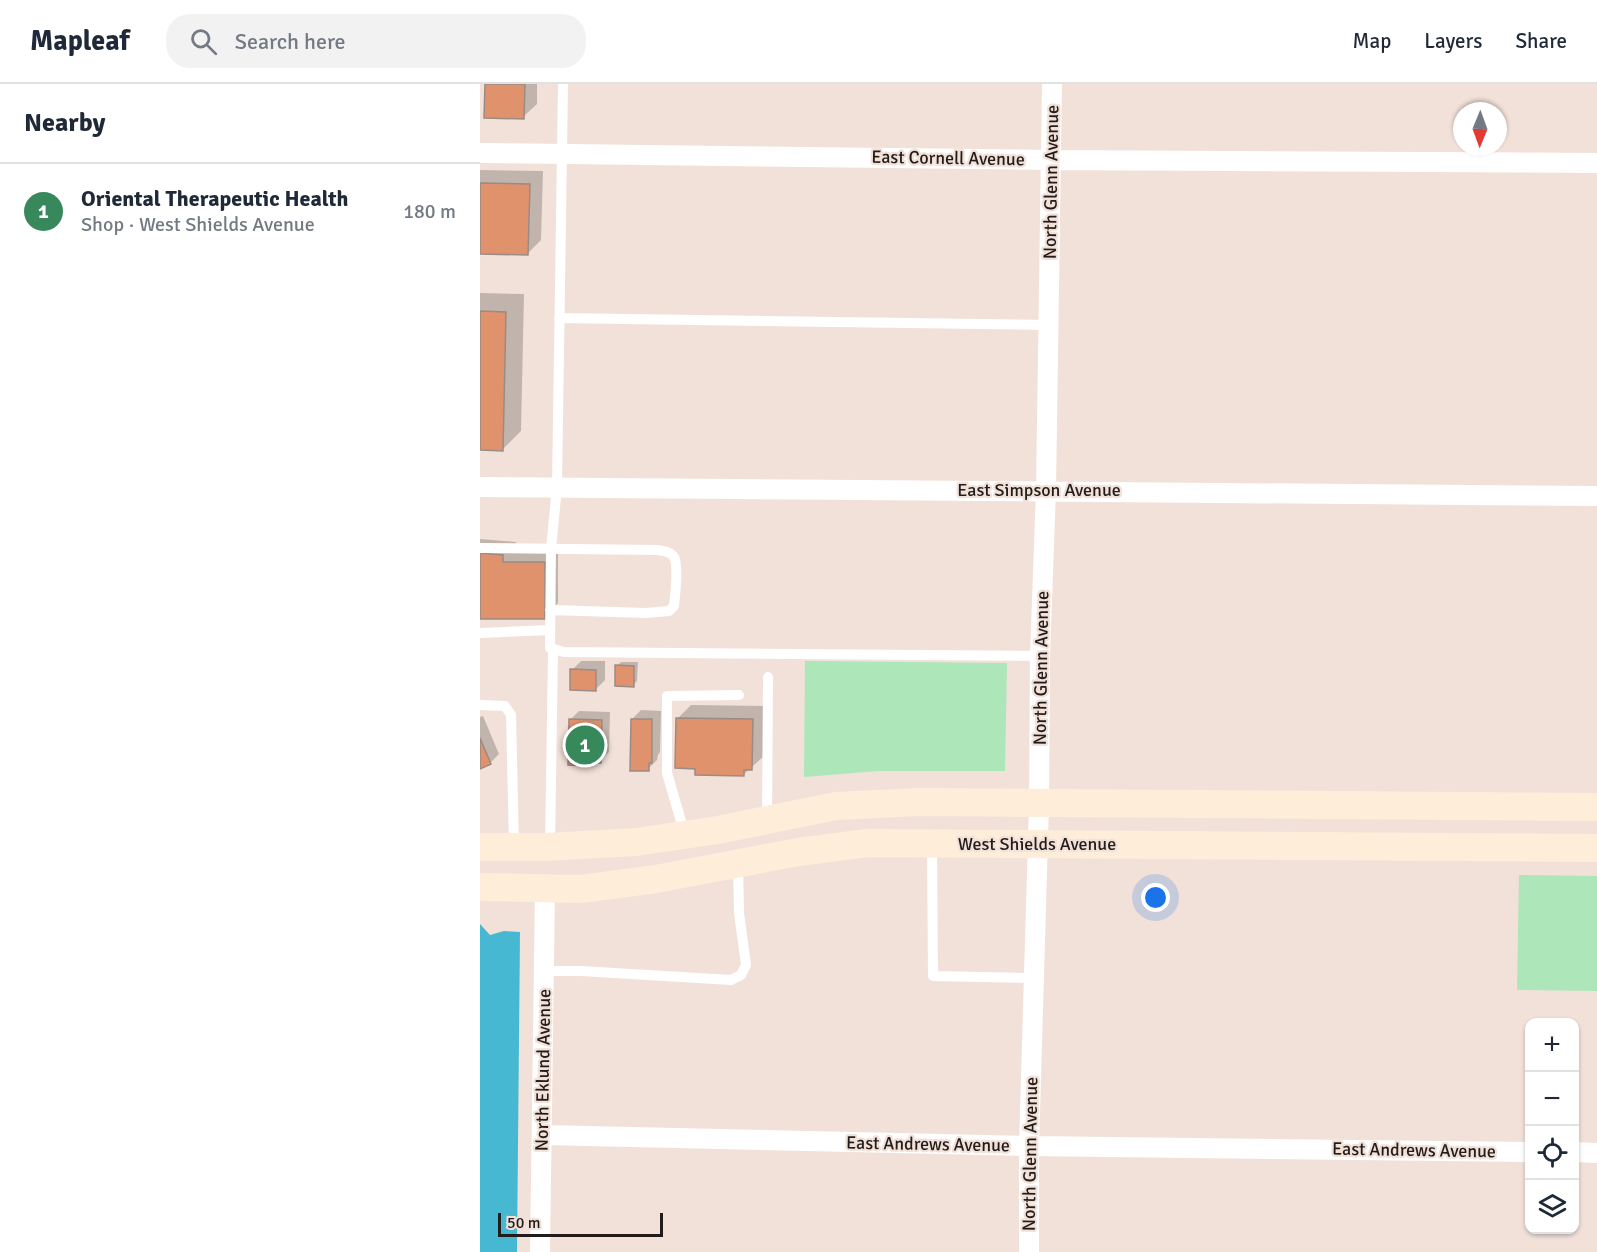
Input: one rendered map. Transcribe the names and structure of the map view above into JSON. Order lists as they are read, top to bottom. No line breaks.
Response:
{"streets":{"main road":["West Shields Avenue"],"street":["East Cornell Avenue","North Glenn Avenue","East Simpson Avenue","North Eklund Avenue","East Andrews Avenue"]},"crossings":[["East Cornell Avenue","North Glenn Avenue"],["North Glenn Avenue","East Simpson Avenue"],["North Glenn Avenue","West Shields Avenue"],["North Glenn Avenue","East Andrews Avenue"],["West Shields Avenue","North Eklund Avenue"],["North Eklund Avenue","East Andrews Avenue"]],"scale_bar":"50 m","north":"bottom","page":{"header":"Mapleaf","search":"Search here","nav":["Map","Layers","Share"],"heading":"Nearby","list":[{"mark":"1","name":"Oriental Therapeutic Health","note":"Shop · West Shields Avenue","value":"180 m"}],"pins":"1","map_buttons":["+","−"],"scale":"50 m"}}
